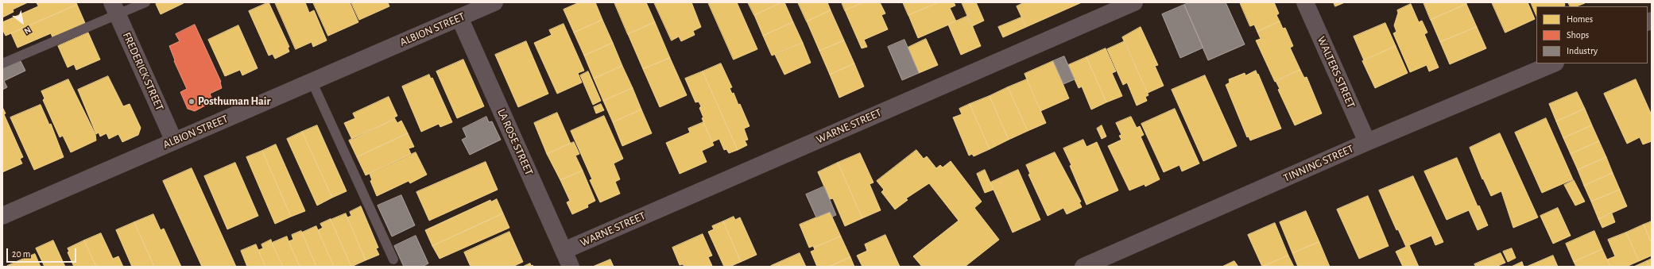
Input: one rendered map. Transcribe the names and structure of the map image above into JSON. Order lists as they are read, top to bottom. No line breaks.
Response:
{"streets":{"street":["ALBION STREET","FREDERICK STREET","WALTERS STREET","WARNE STREET","LA ROSE STREET","TINNING STREET"]},"crossings":[["ALBION STREET","FREDERICK STREET"],["ALBION STREET","LA ROSE STREET"],["WALTERS STREET","TINNING STREET"],["WARNE STREET","LA ROSE STREET"]],"places":["Posthuman Hair"],"legend":["Homes","Shops","Industry"],"scale_bar":"20 m","north":"bottom right"}
